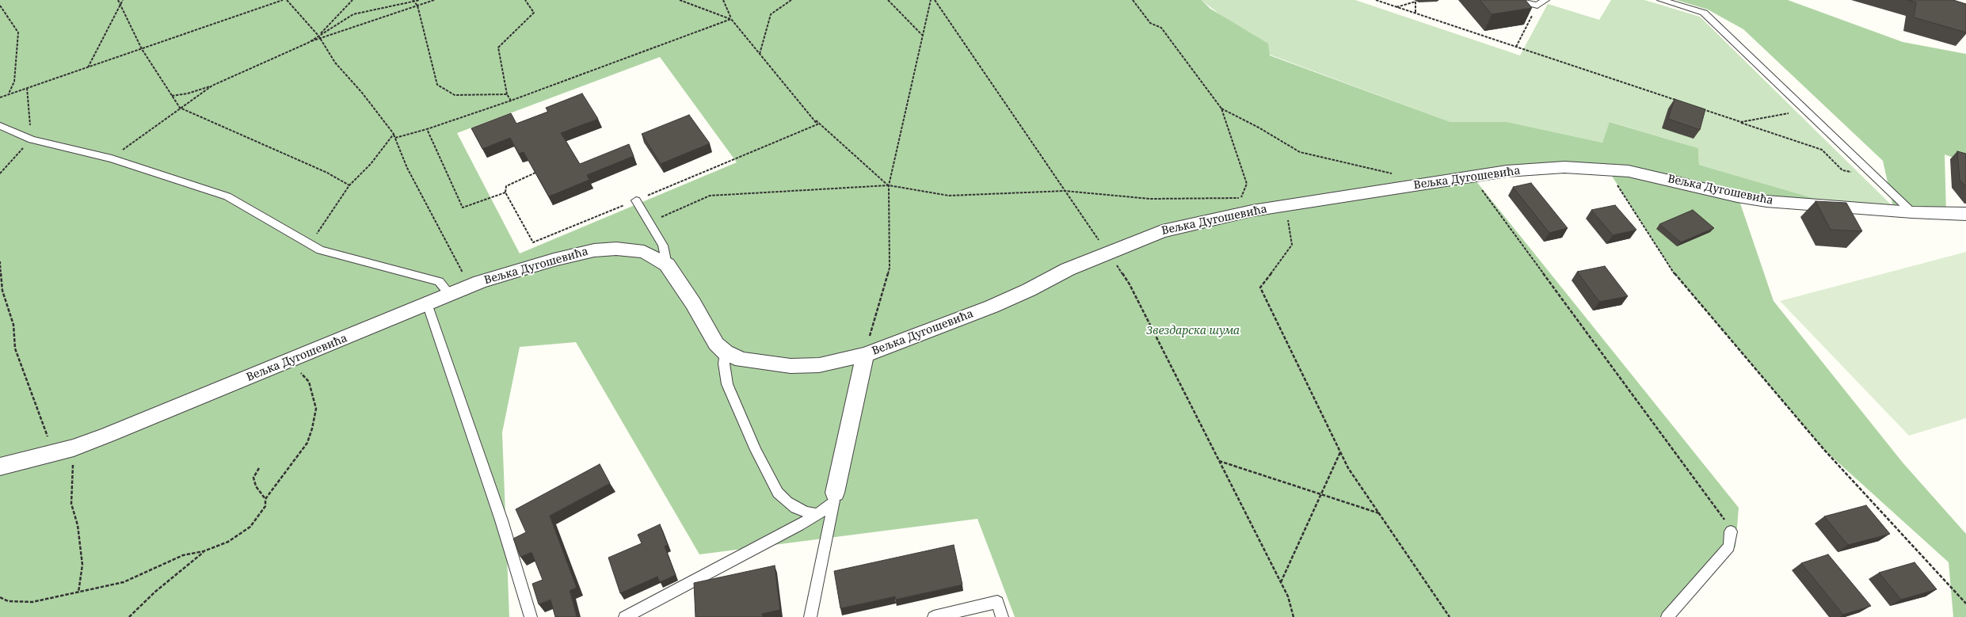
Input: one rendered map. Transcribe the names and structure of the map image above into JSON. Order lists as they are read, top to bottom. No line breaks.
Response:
{"streets":{"street":["Вељка Дугошевића"]},"parks":["Звездарска шума"]}
